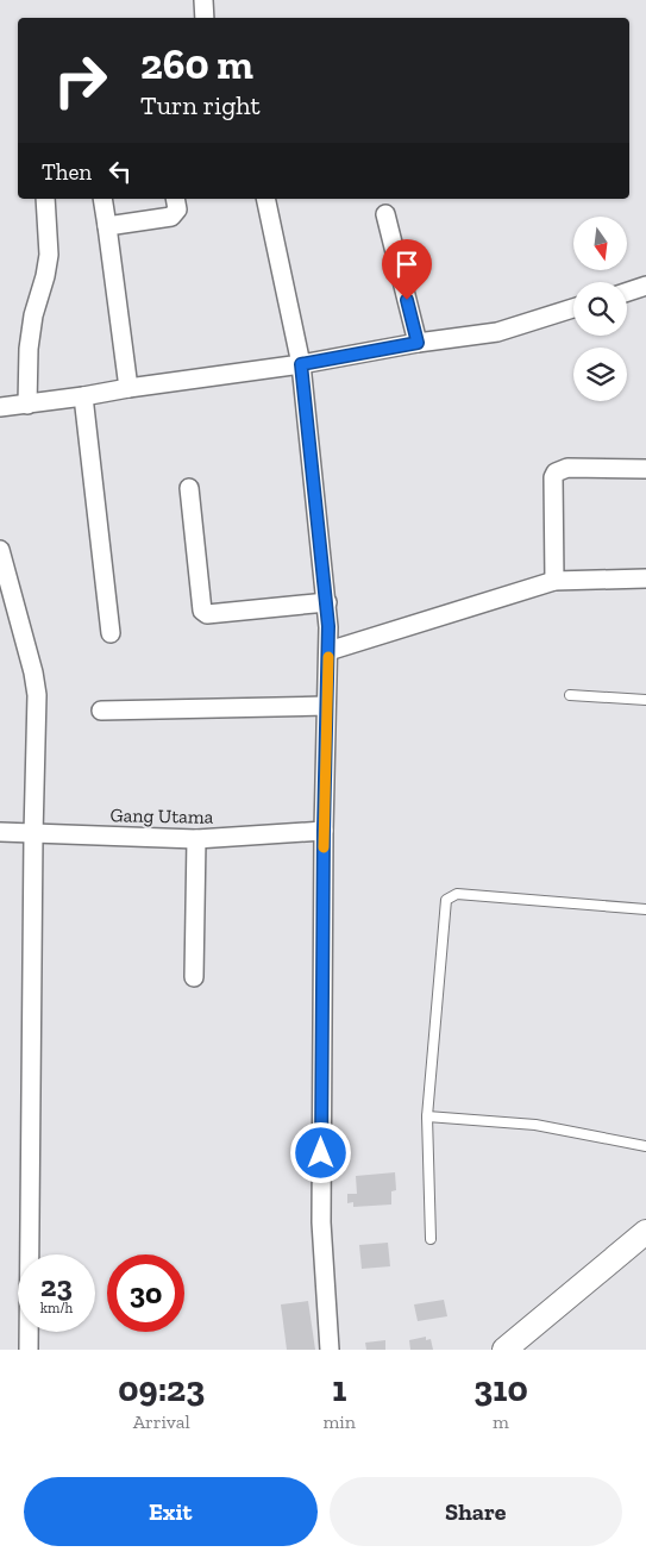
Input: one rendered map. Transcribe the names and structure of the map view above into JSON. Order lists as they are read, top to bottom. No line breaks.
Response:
{"streets":{"street":["Gang Utama"]},"north":"bottom","page":{"turn":["260 m","Turn right"],"then":"Then","speed":"23 km/h","limit":"30","eta":["09:23","Arrival","1","min","310","m"],"buttons":["Exit","Share"]}}
